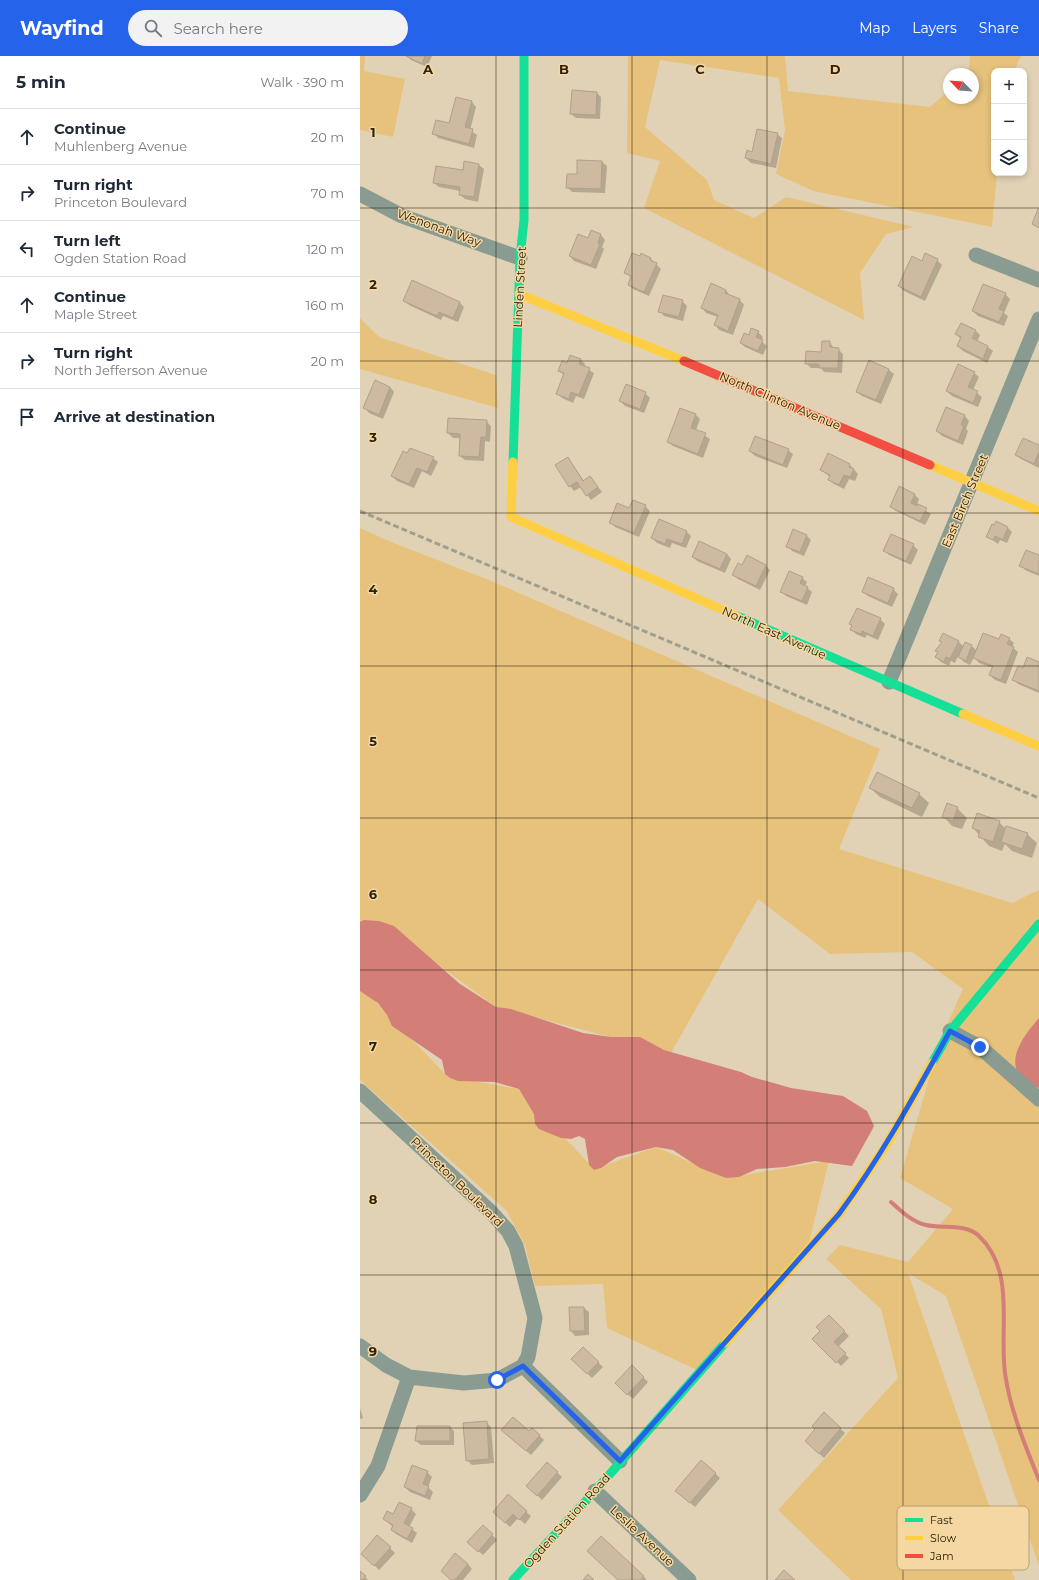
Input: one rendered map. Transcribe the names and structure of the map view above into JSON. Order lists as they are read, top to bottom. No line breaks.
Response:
{"streets":{"street":["Wenonah Way","Linden Street","North Clinton Avenue","East Birch Street","North East Avenue","Princeton Boulevard","Ogden Station Road","Leslie Avenue"]},"crossings":[["Wenonah Way","Linden Street"],["Linden Street","North Clinton Avenue"],["Linden Street","North East Avenue"],["North Clinton Avenue","East Birch Street"],["East Birch Street","North East Avenue"],["Ogden Station Road","Leslie Avenue"]],"legend":["Fast","Slow","Jam"],"north":"top left","page":{"header":"Wayfind","search":"Search here","nav":["Map","Layers","Share"],"heading":["5 min","Walk · 390 m"],"map_buttons":["+","−"],"list":[["Continue","Muhlenberg Avenue","20 m"],["Turn right","Princeton Boulevard","70 m"],["Turn left","Ogden Station Road","120 m"],["Continue","Maple Street","160 m"],["Turn right","North Jefferson Avenue","20 m"],"Arrive at destination"]},"grid":{"columns":["A","B","C","D"],"rows":["1","2","3","4","5","6","7","8","9"]}}
